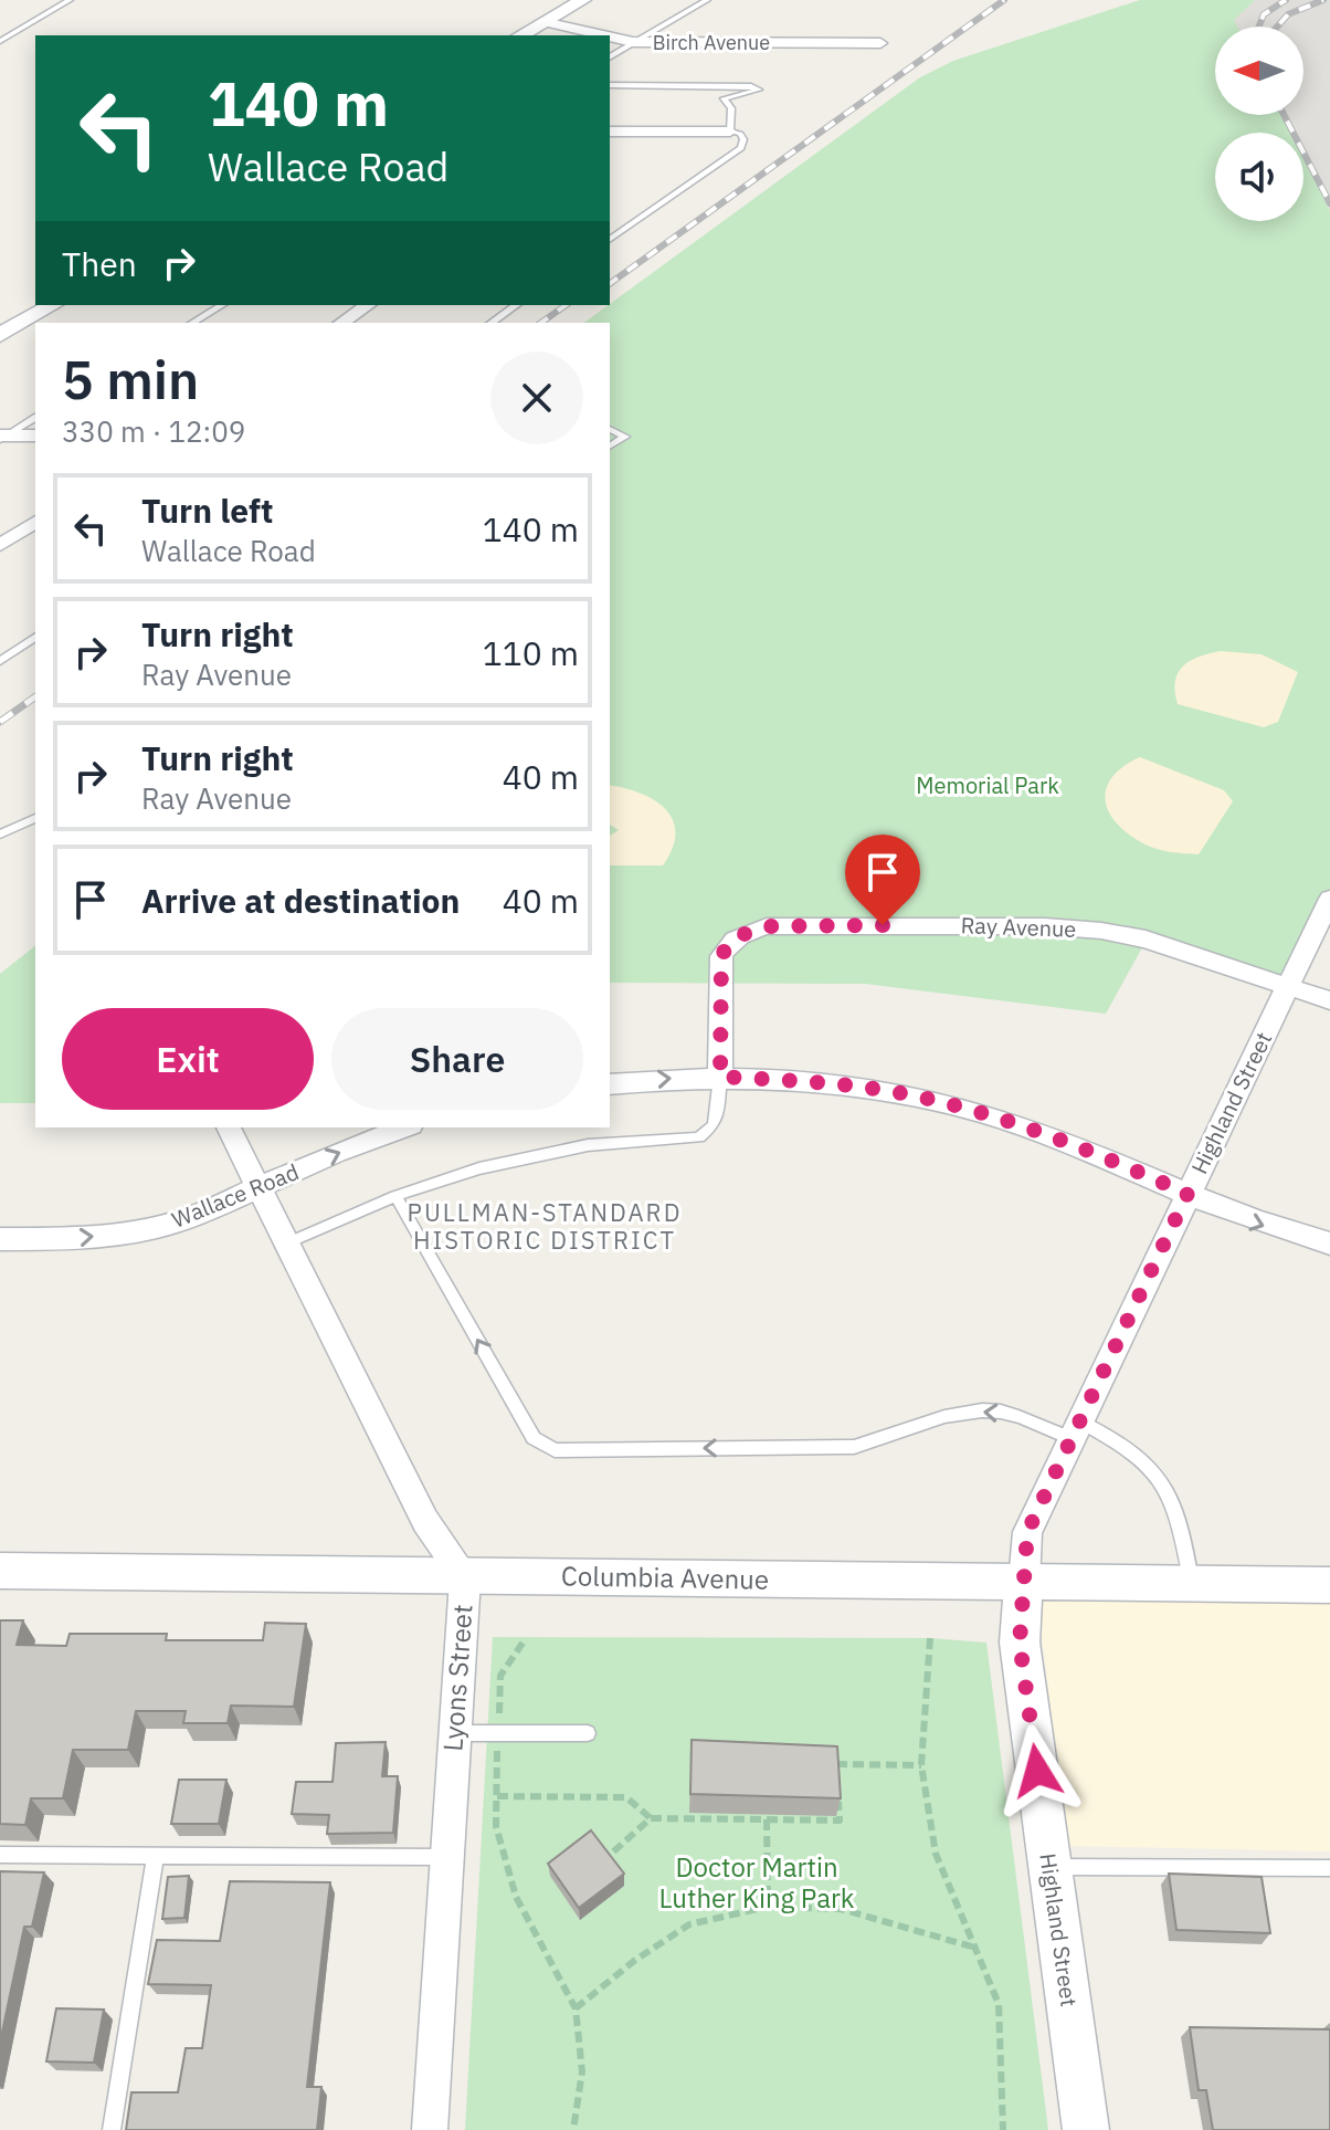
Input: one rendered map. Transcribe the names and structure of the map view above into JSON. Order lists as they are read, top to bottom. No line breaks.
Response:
{"streets":{"street":["Birch Avenue","Ray Avenue","Highland Street","Wallace Road","Columbia Avenue","Lyons Street"]},"crossings":[["Ray Avenue","Highland Street"],["Highland Street","Columbia Avenue"],["Wallace Road","Lyons Street"],["Columbia Avenue","Lyons Street"]],"one_way":["Wallace Road"],"districts":["PULLMAN-STANDARD HISTORIC DISTRICT"],"parks":["Memorial Park","Doctor Martin Luther King Park"],"north":"left","page":{"turn":["140 m","Wallace Road"],"then":"Then","heading":["5 min","330 m · 12:09"],"list":[{"name":"Turn left","note":"Wallace Road","value":"140 m"},{"name":"Turn right","note":"Ray Avenue","value":"110 m"},{"name":"Turn right","note":"Ray Avenue","value":"40 m"},{"name":"Arrive at destination","value":"40 m"}],"buttons":["Exit","Share"]}}
